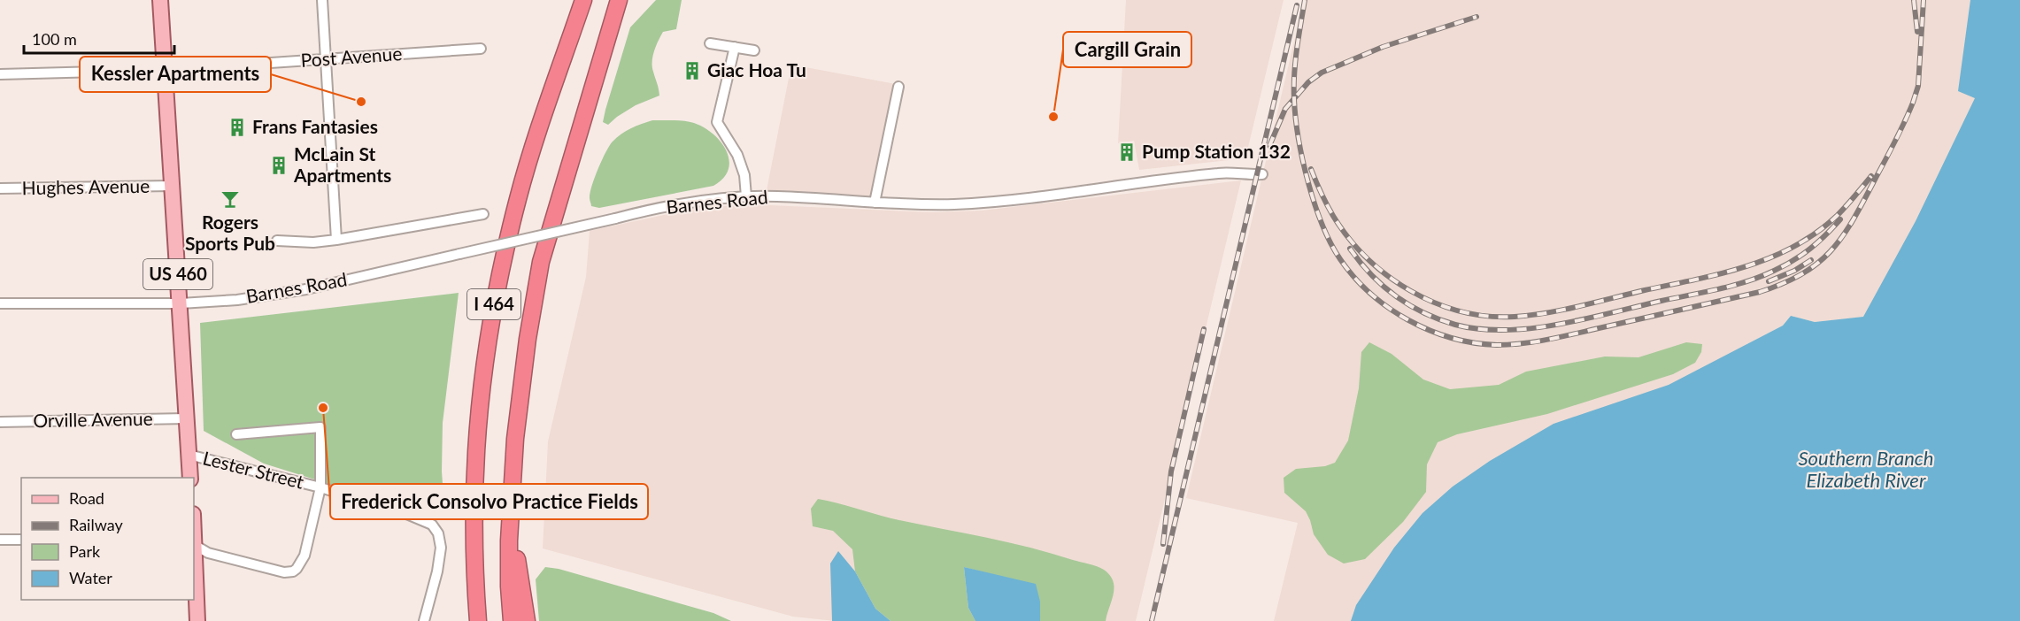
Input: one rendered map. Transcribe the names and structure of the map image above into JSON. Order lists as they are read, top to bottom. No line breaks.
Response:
{"streets":{"highway":["I 464"],"main road":["US 460"],"street":["Post Avenue","Hughes Avenue","Barnes Road","Orville Avenue","Lester Street"]},"crossings":[["Post Avenue","US 460"],["Hughes Avenue","US 460"],["Barnes Road","US 460"],["US 460","Orville Avenue"],["US 460","Lester Street"]],"water":["Southern Branch Elizabeth River"],"places":{"building":["Giac Hoa Tu","Frans Fantasies","Pump Station 132","McLain St Apartments"],"other":["Kessler Apartments","Cargill Grain","Frederick Consolvo Practice Fields"],"bar":["Rogers Sports Pub"]},"legend":["Road","Railway","Park","Water"],"scale_bar":"100 m"}
